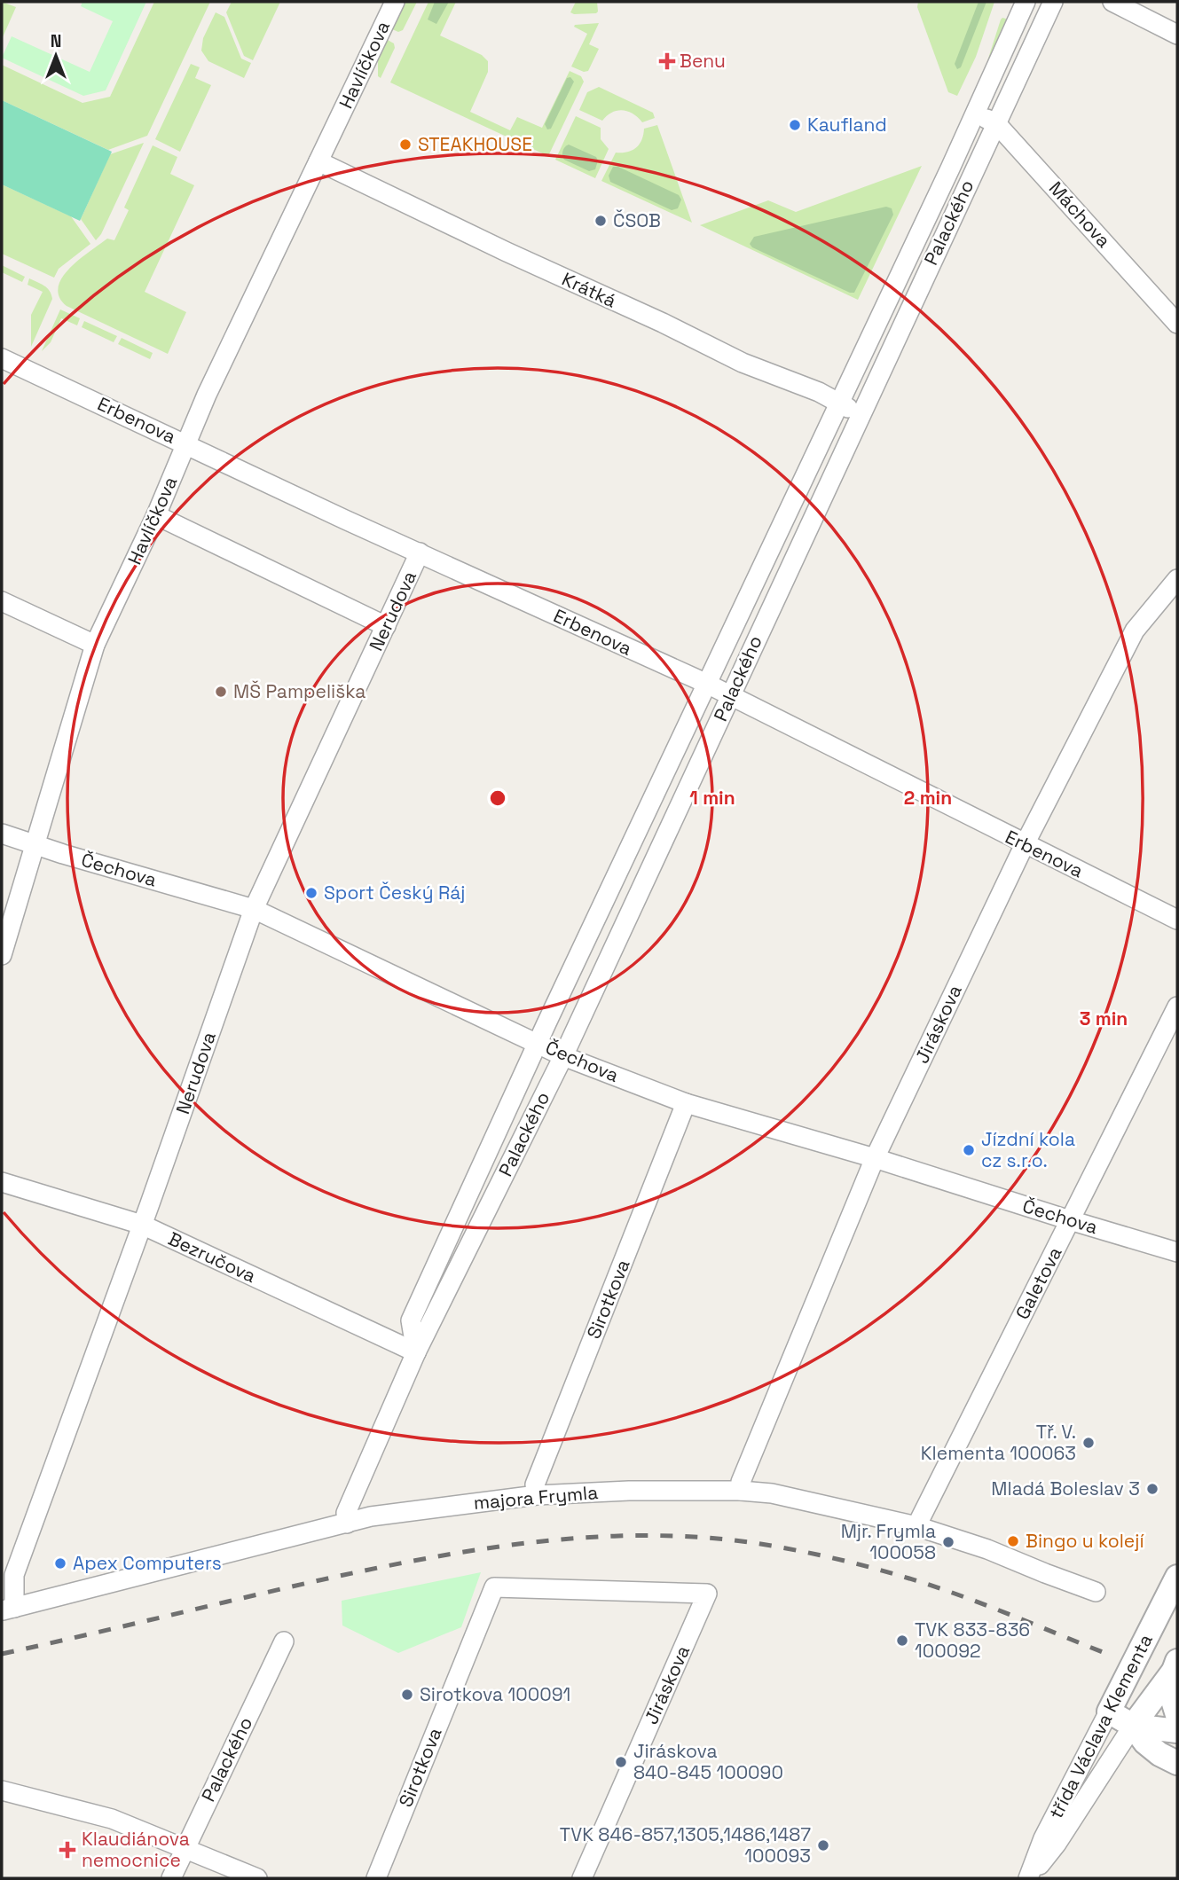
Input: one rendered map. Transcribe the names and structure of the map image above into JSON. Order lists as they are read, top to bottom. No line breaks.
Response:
{"streets":{"street":["Havlíčkova","Máchova","Palackého","Krátká","Erbenova","Nerudova","Čechova","Jiráskova","Bezručova","Galetova","Sirotkova","majora Frymla","třída Václava Klementa"]},"crossings":[["Havlíčkova","Krátká"],["Havlíčkova","Erbenova"],["Havlíčkova","Čechova"],["Máchova","Palackého"],["Palackého","Krátká"],["Palackého","Erbenova"],["Palackého","Čechova"],["Palackého","Bezručova"],["Palackého","majora Frymla"],["Erbenova","Nerudova"],["Erbenova","Jiráskova"],["Nerudova","Čechova"],["Nerudova","Bezručova"],["Nerudova","majora Frymla"],["Čechova","Jiráskova"],["Čechova","Galetova"],["Čechova","Sirotkova"],["Jiráskova","Sirotkova"],["Jiráskova","majora Frymla"],["Galetova","majora Frymla"],["Sirotkova","majora Frymla"]],"places":{"health":["Benu","Klaudiánova nemocnice"],"other":["Kaufland","STEAKHOUSE","ČSOB","MŠ Pampeliška","Sport Český Ráj","Jízdní kola cz s.r.o.","Tř. V. Klementa 100063","Mladá Boleslav 3","Bingo u kolejí","Mjr. Frymla 100058","Apex Computers","TVK 833-836 100092","Sirotkova 100091","Jiráskova 840-845 100090","TVK 846-857,1305,1486,1487 100093"]},"north":"top","rings":["1 min","2 min","3 min"]}
